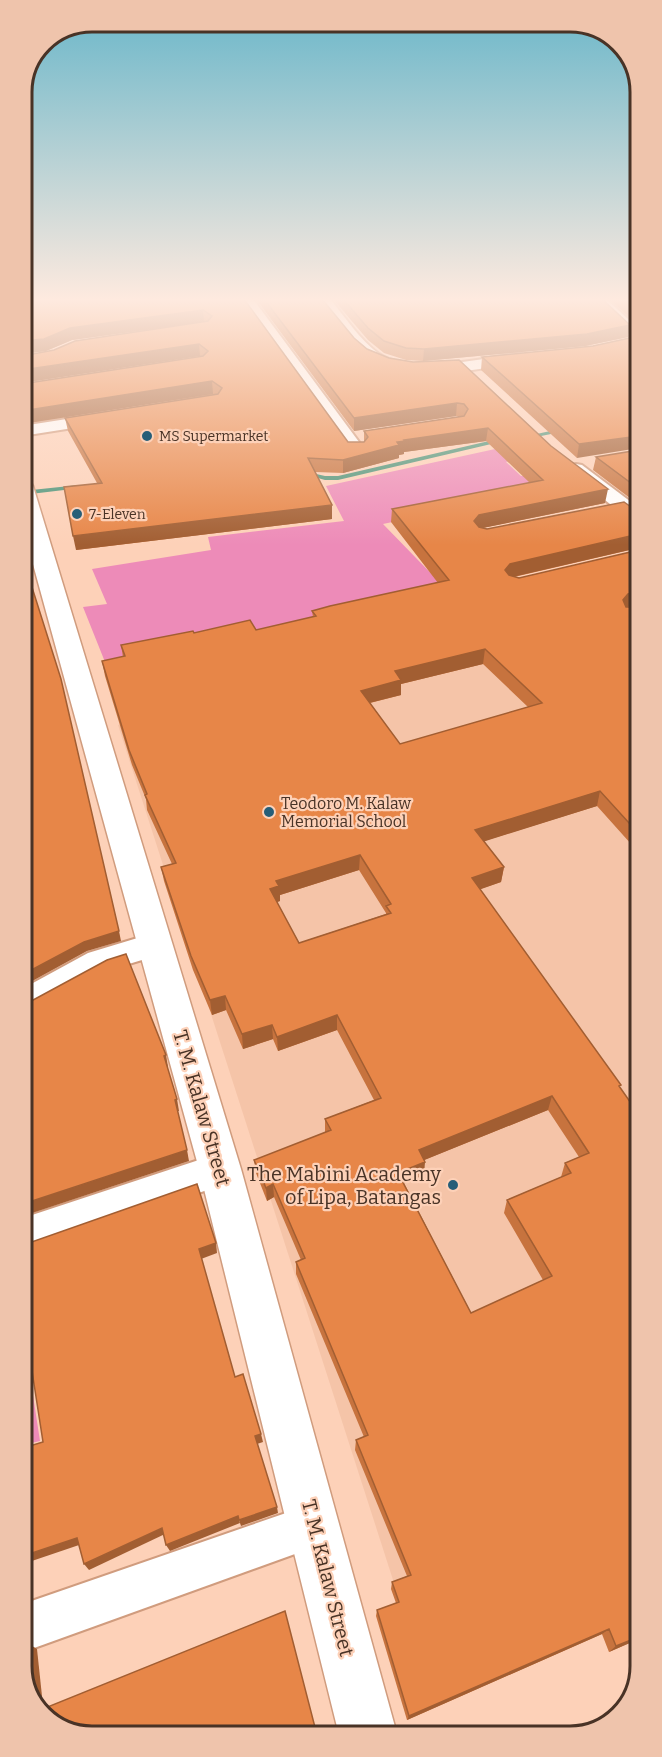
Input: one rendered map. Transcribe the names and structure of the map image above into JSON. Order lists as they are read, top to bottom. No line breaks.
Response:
{"streets":{"street":["T. M. Kalaw Street"]},"places":["MS Supermarket","7-Eleven","Teodoro M. Kalaw Memorial School","The Mabini Academy of Lipa, Batangas"]}
